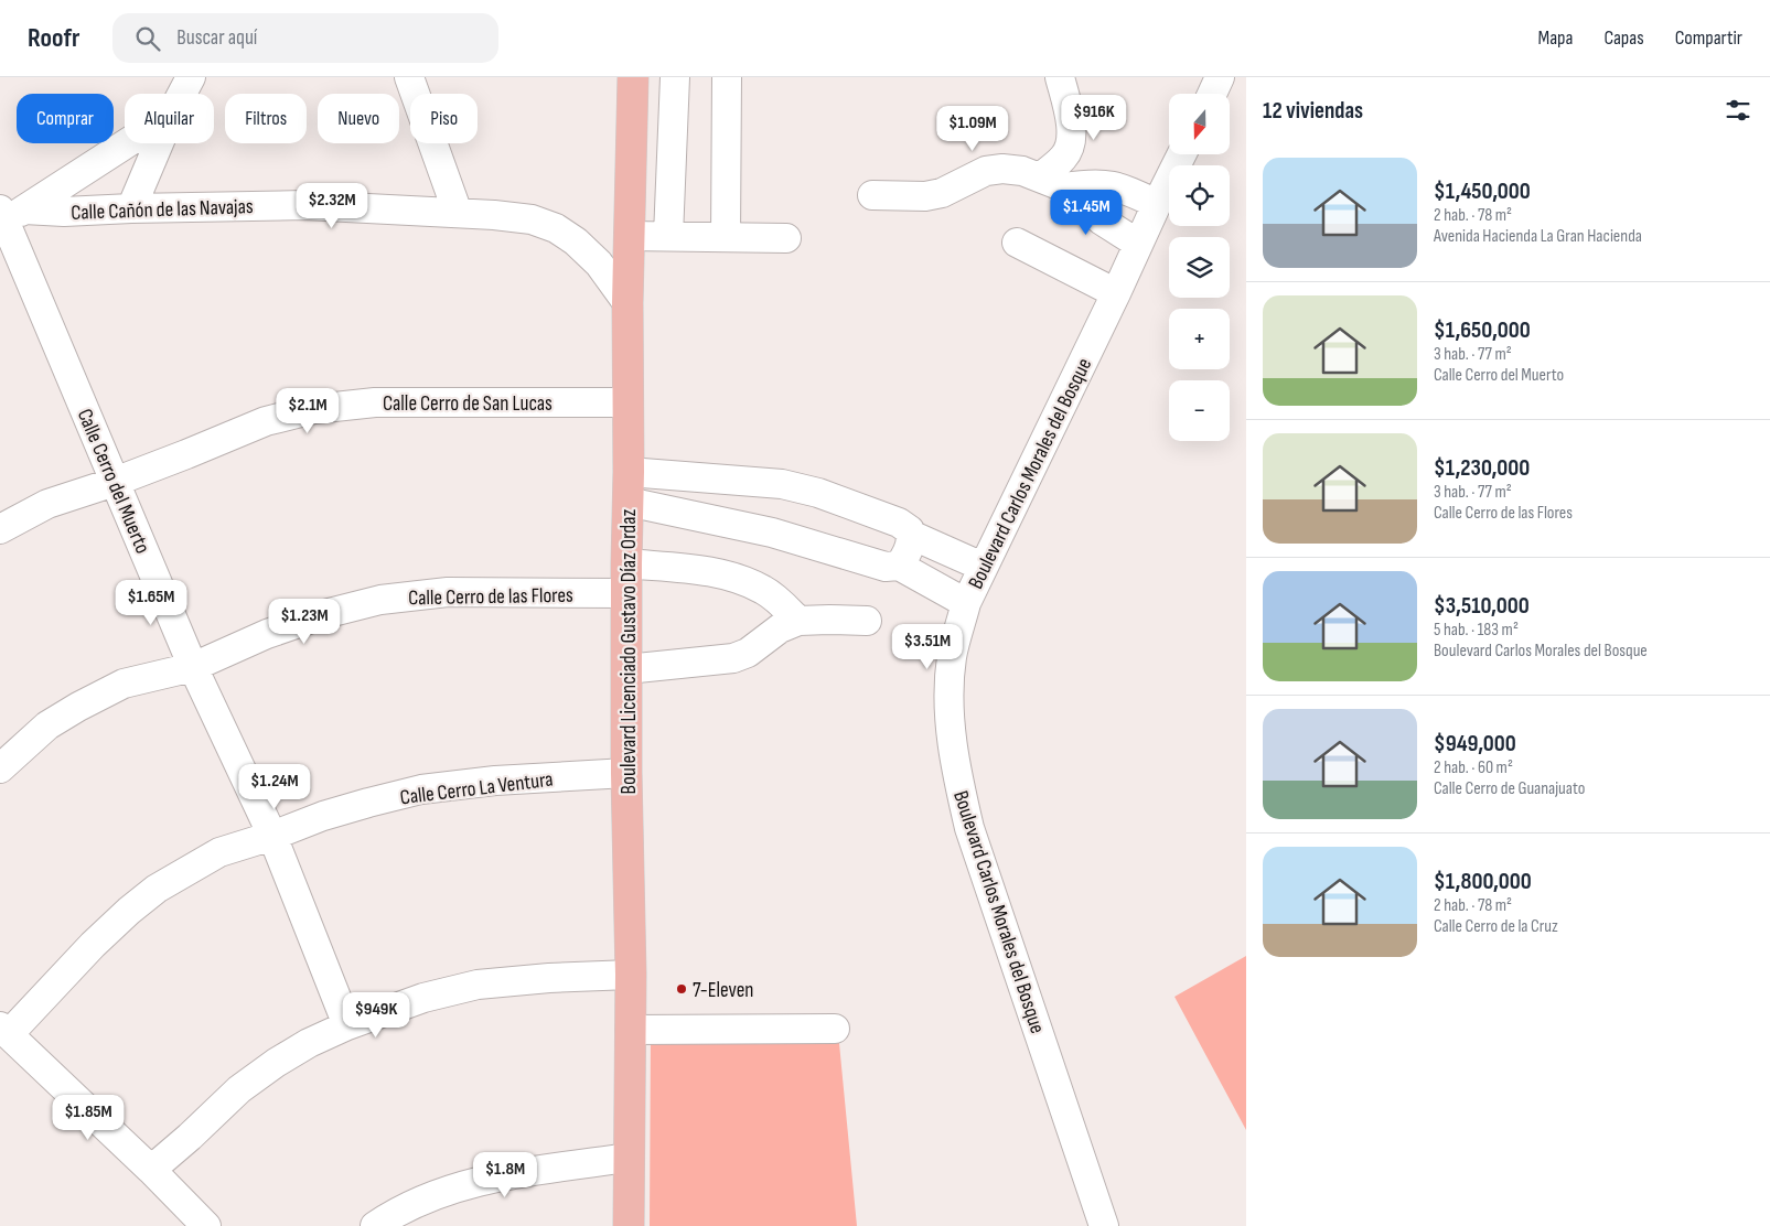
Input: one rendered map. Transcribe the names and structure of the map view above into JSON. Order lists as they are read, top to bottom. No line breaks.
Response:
{"streets":{"main road":["Boulevard Licenciado Gustavo Díaz Ordaz"],"street":["Calle Cañón de las Navajas","Calle Cerro de San Lucas","Boulevard Carlos Morales del Bosque","Calle Cerro del Muerto","Calle Cerro de las Flores","Calle Cerro La Ventura"]},"crossings":[["Calle Cañón de las Navajas","Calle Cerro del Muerto"],["Calle Cañón de las Navajas","Boulevard Licenciado Gustavo Díaz Ordaz"],["Calle Cerro de San Lucas","Calle Cerro del Muerto"],["Calle Cerro de San Lucas","Boulevard Licenciado Gustavo Díaz Ordaz"],["Calle Cerro del Muerto","Calle Cerro de las Flores"],["Calle Cerro del Muerto","Calle Cerro La Ventura"],["Calle Cerro de las Flores","Boulevard Licenciado Gustavo Díaz Ordaz"],["Boulevard Licenciado Gustavo Díaz Ordaz","Calle Cerro La Ventura"]],"places":["7-Eleven"],"north":"bottom","page":{"header":"Roofr","search":"Buscar aquí","nav":["Mapa","Capas","Compartir"],"heading":"12 viviendas","map_buttons":["+","−"],"chip":["Comprar","Alquilar","Filtros","Nuevo","Piso"],"price":["$916K","$1.09M","$2.32M","$1.45M","$2.1M","$1.65M","$1.23M","$3.51M","$1.24M","$949K","$1.85M","$1.8M"],"list":[{"name":"$1,450,000","note":"2 hab. · 78 m² · Avenida Hacienda La Gran Hacienda"},{"name":"$1,650,000","note":"3 hab. · 77 m² · Calle Cerro del Muerto"},{"name":"$1,230,000","note":"3 hab. · 77 m² · Calle Cerro de las Flores"},{"name":"$3,510,000","note":"5 hab. · 183 m² · Boulevard Carlos Morales del Bosque"},{"name":"$949,000","note":"2 hab. · 60 m² · Calle Cerro de Guanajuato"},{"name":"$1,800,000","note":"2 hab. · 78 m² · Calle Cerro de la Cruz"}]}}
